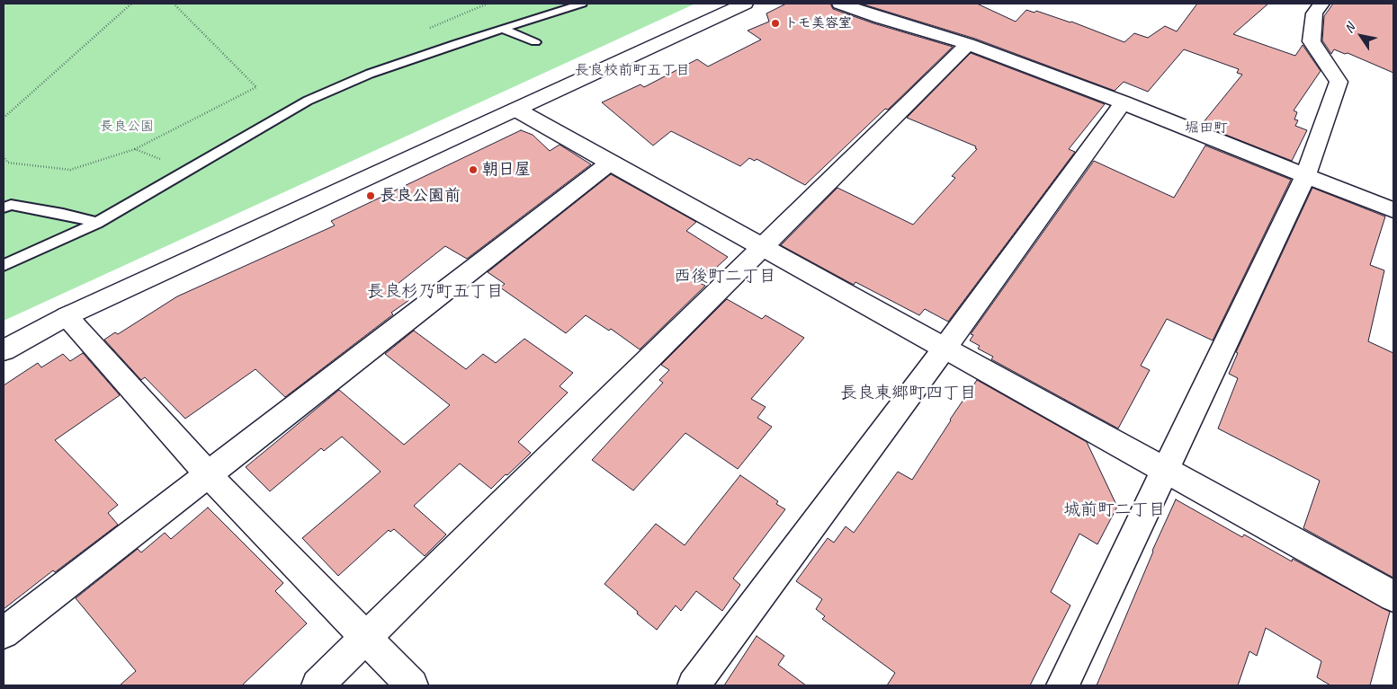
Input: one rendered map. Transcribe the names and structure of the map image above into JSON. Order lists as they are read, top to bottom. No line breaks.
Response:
{"districts":["長良校前町五丁目","堀田町","西後町二丁目","長良杉乃町五丁目","長良東郷町四丁目","城前町二丁目"],"parks":["長良公園"],"places":["トモ美容室","朝日屋","長良公園前"],"north":"top left"}
